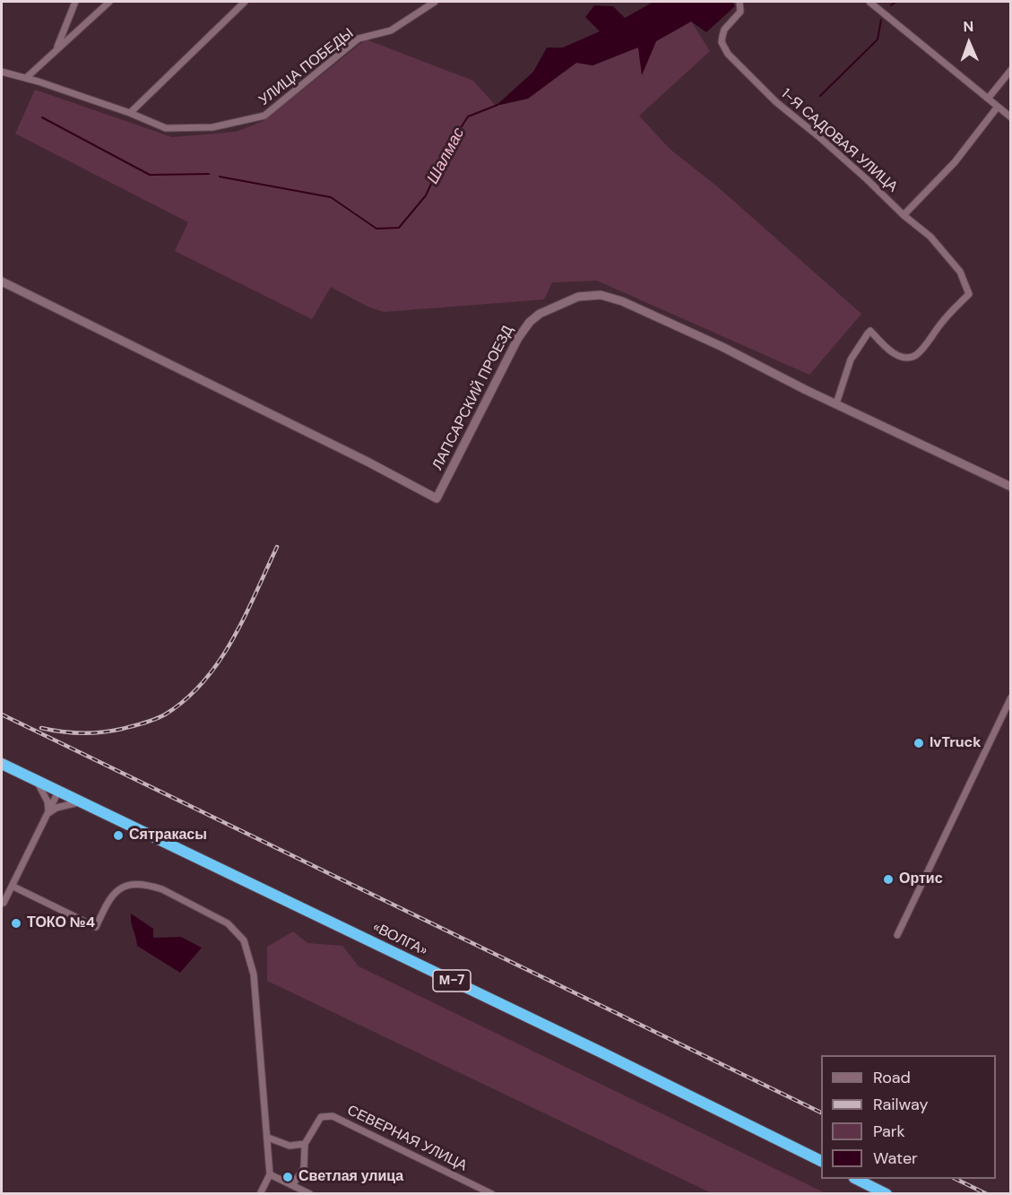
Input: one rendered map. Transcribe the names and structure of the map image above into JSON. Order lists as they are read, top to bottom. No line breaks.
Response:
{"streets":{"highway":["«ВОЛГА»","М-7"],"street":["УЛИЦА ПОБЕДЫ","1-Я САДОВАЯ УЛИЦА","ЛАПСАРСКИЙ ПРОЕЗД","СЕВЕРНАЯ УЛИЦА"]},"crossings":[["1-Я САДОВАЯ УЛИЦА","ЛАПСАРСКИЙ ПРОЕЗД"]],"water":["Шалмас"],"places":["IvTruck","Сятракасы","Ортис","ТОКО №4","Светлая улица"],"legend":["Road","Railway","Park","Water"],"north":"top"}
